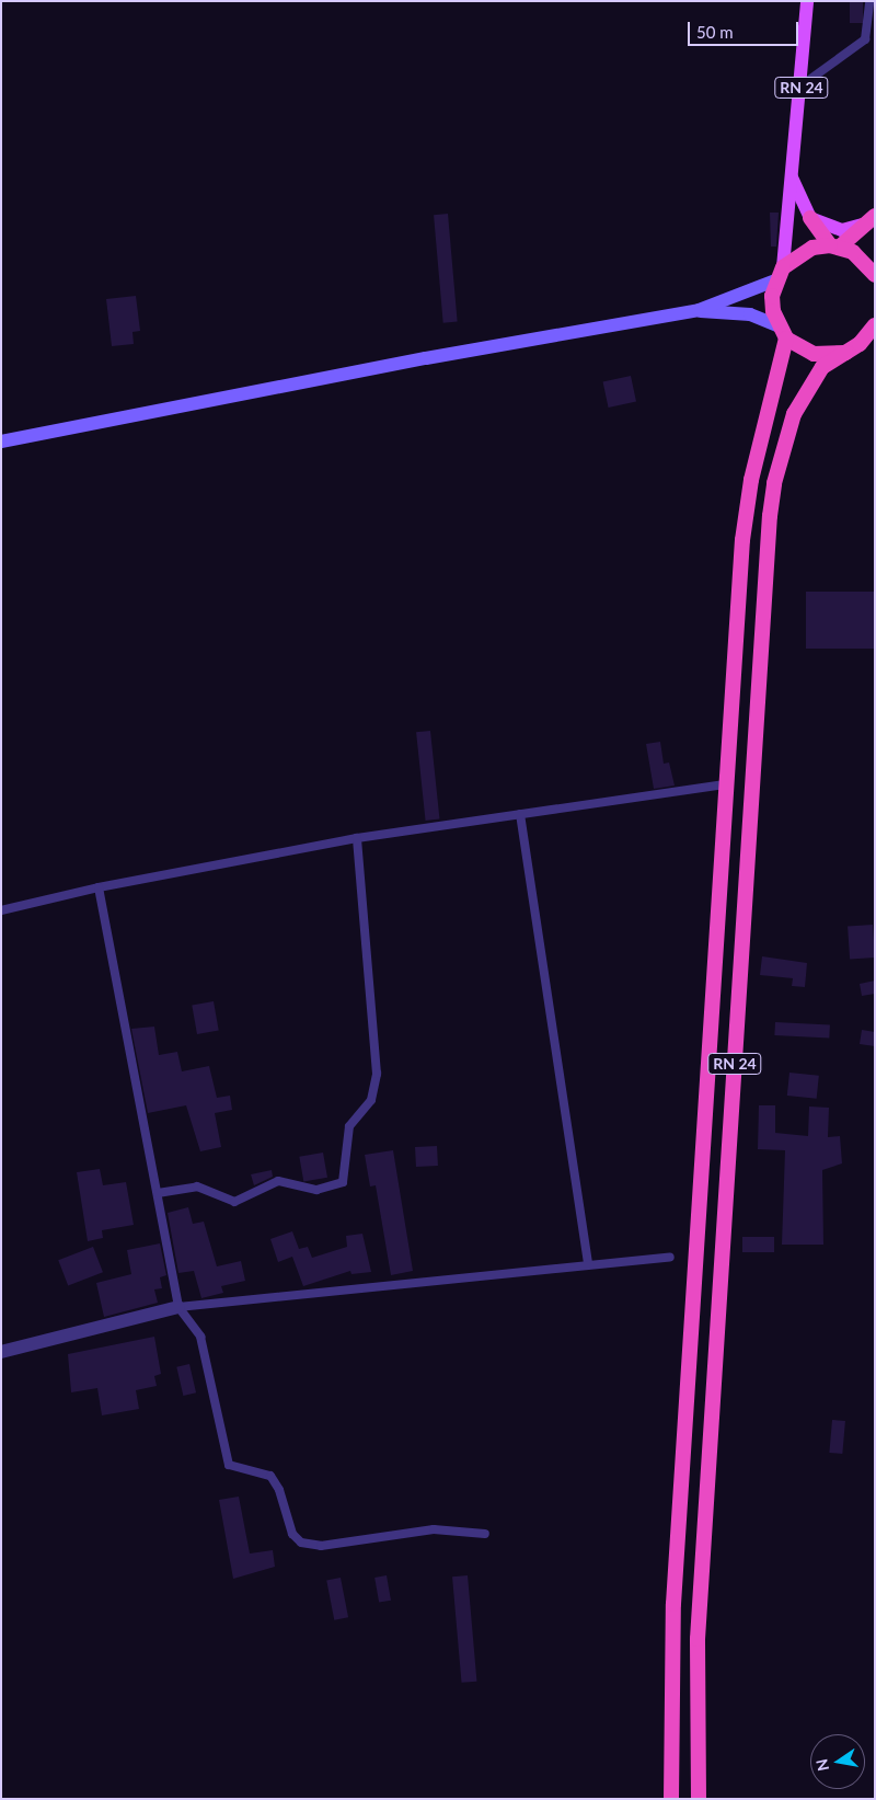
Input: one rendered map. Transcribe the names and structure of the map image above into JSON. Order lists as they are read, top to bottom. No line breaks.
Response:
{"streets":{"highway":["RN 24"]},"scale_bar":"50 m","north":"left"}
